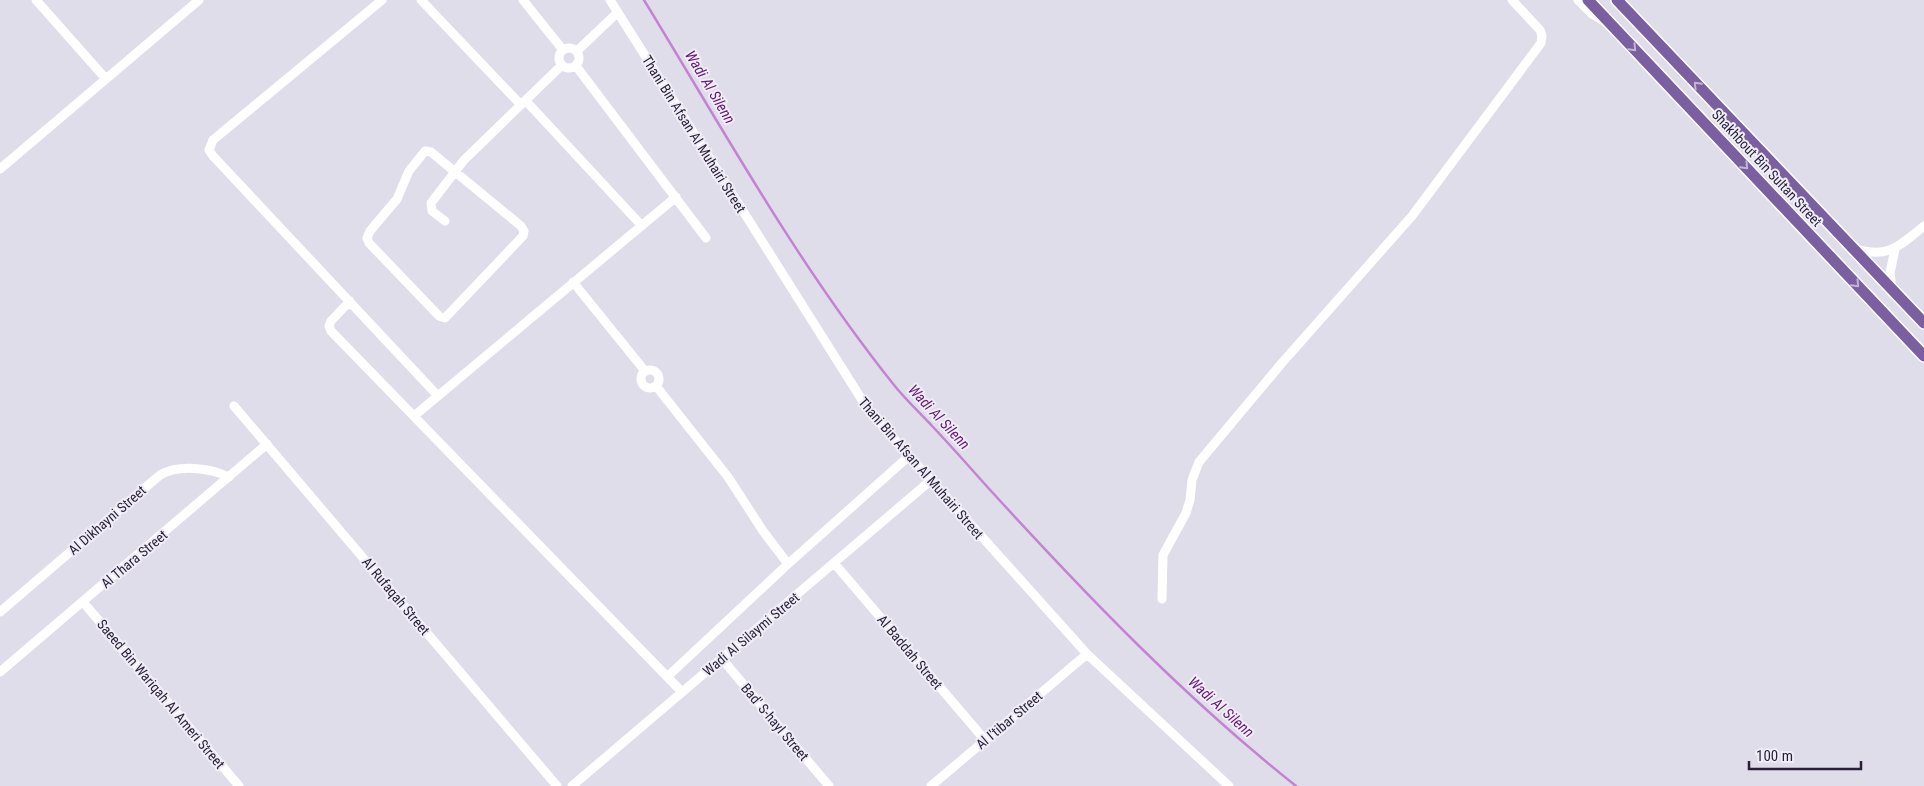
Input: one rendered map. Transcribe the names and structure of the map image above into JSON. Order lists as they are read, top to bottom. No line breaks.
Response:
{"streets":{"main road":["Shakhbout Bin Sultan Street"],"street":["Thani Bin Afsan Al Muhairi Street","Al Dikhayni Street","Al Thara Street","Al Rufaqah Street","Wadi Al Silaymi Street","Al Baddah Street","Saeed Bin Wariqah Al Ameri Street","Al I'tibar Street","Bad' S-hayl Street"]},"crossings":[["Thani Bin Afsan Al Muhairi Street","Wadi Al Silaymi Street"],["Thani Bin Afsan Al Muhairi Street","Al I'tibar Street"],["Al Dikhayni Street","Al Thara Street"],["Al Thara Street","Al Rufaqah Street"],["Al Thara Street","Saeed Bin Wariqah Al Ameri Street"],["Wadi Al Silaymi Street","Al Baddah Street"],["Wadi Al Silaymi Street","Bad' S-hayl Street"],["Al Baddah Street","Al I'tibar Street"]],"water":["Wadi Al Silenn"],"scale_bar":"100 m"}
